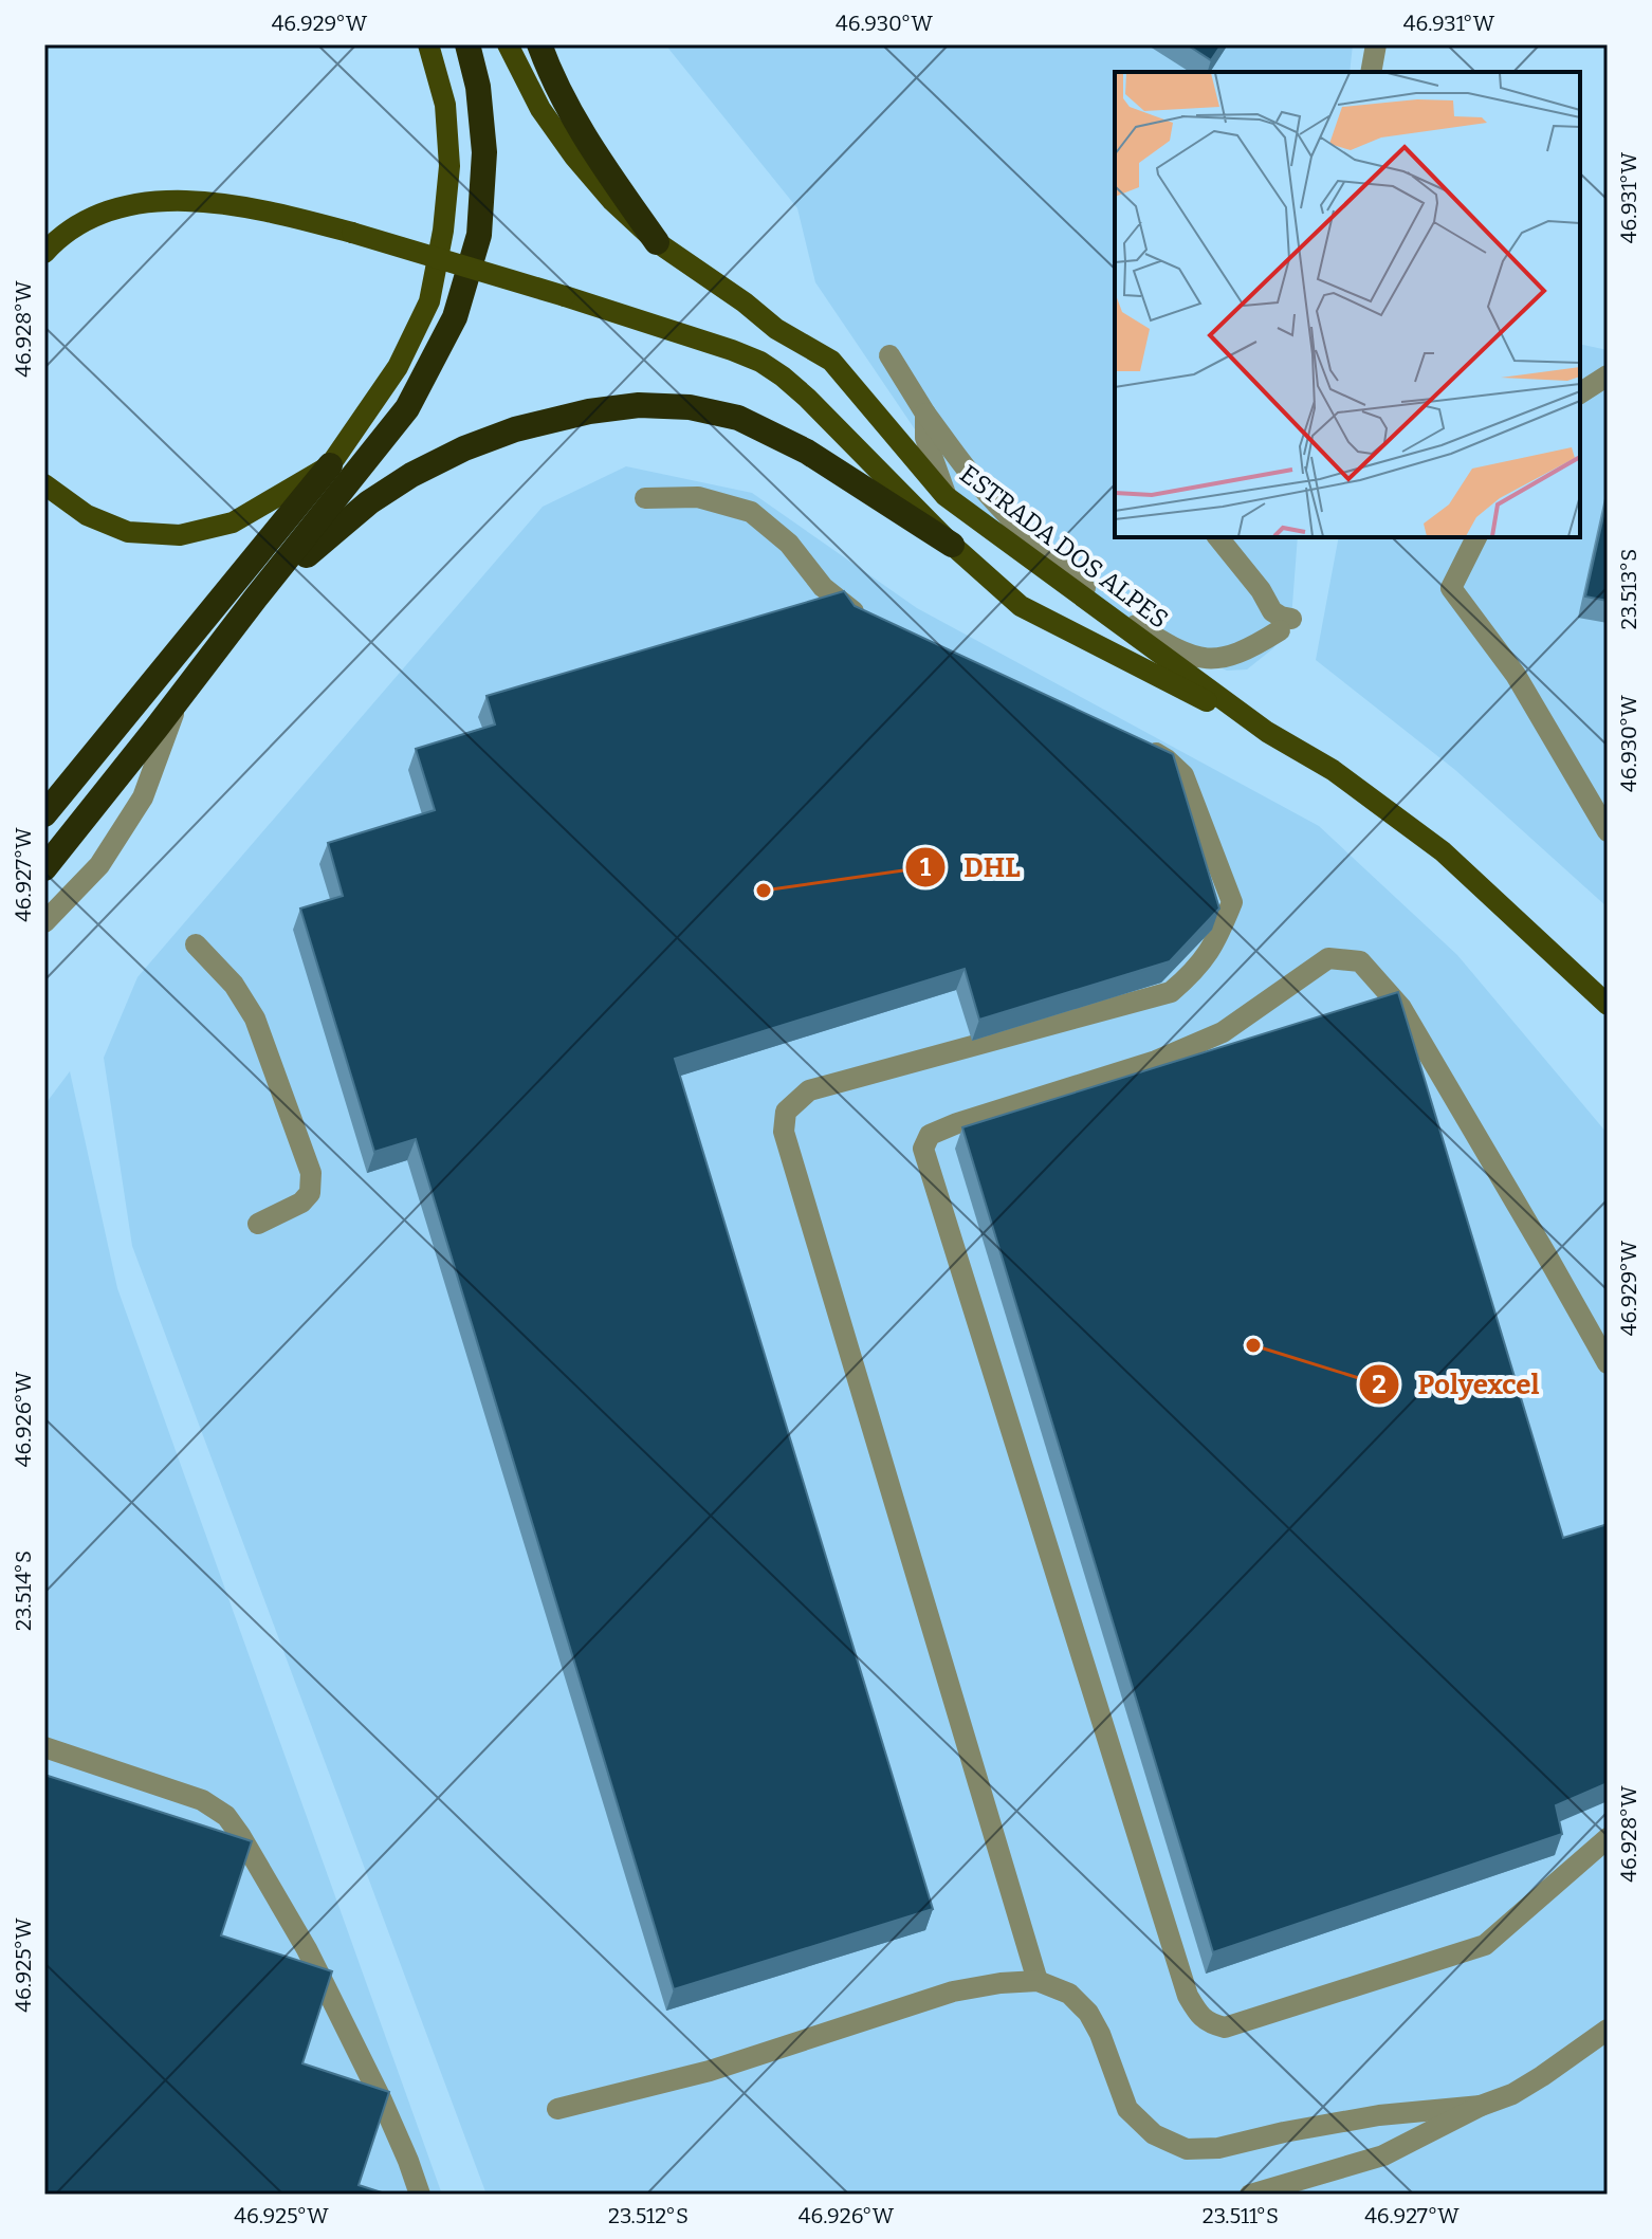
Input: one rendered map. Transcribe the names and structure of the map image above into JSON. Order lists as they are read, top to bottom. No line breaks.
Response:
{"streets":{"main road":["ESTRADA DOS ALPES"]},"places":["DHL","Polyexcel"],"coordinates":["46.929°W","46.930°W","46.931°W","46.928°W","23.513°S","46.927°W","46.926°W","23.514°S","46.925°W","23.512°S","23.511°S"]}
